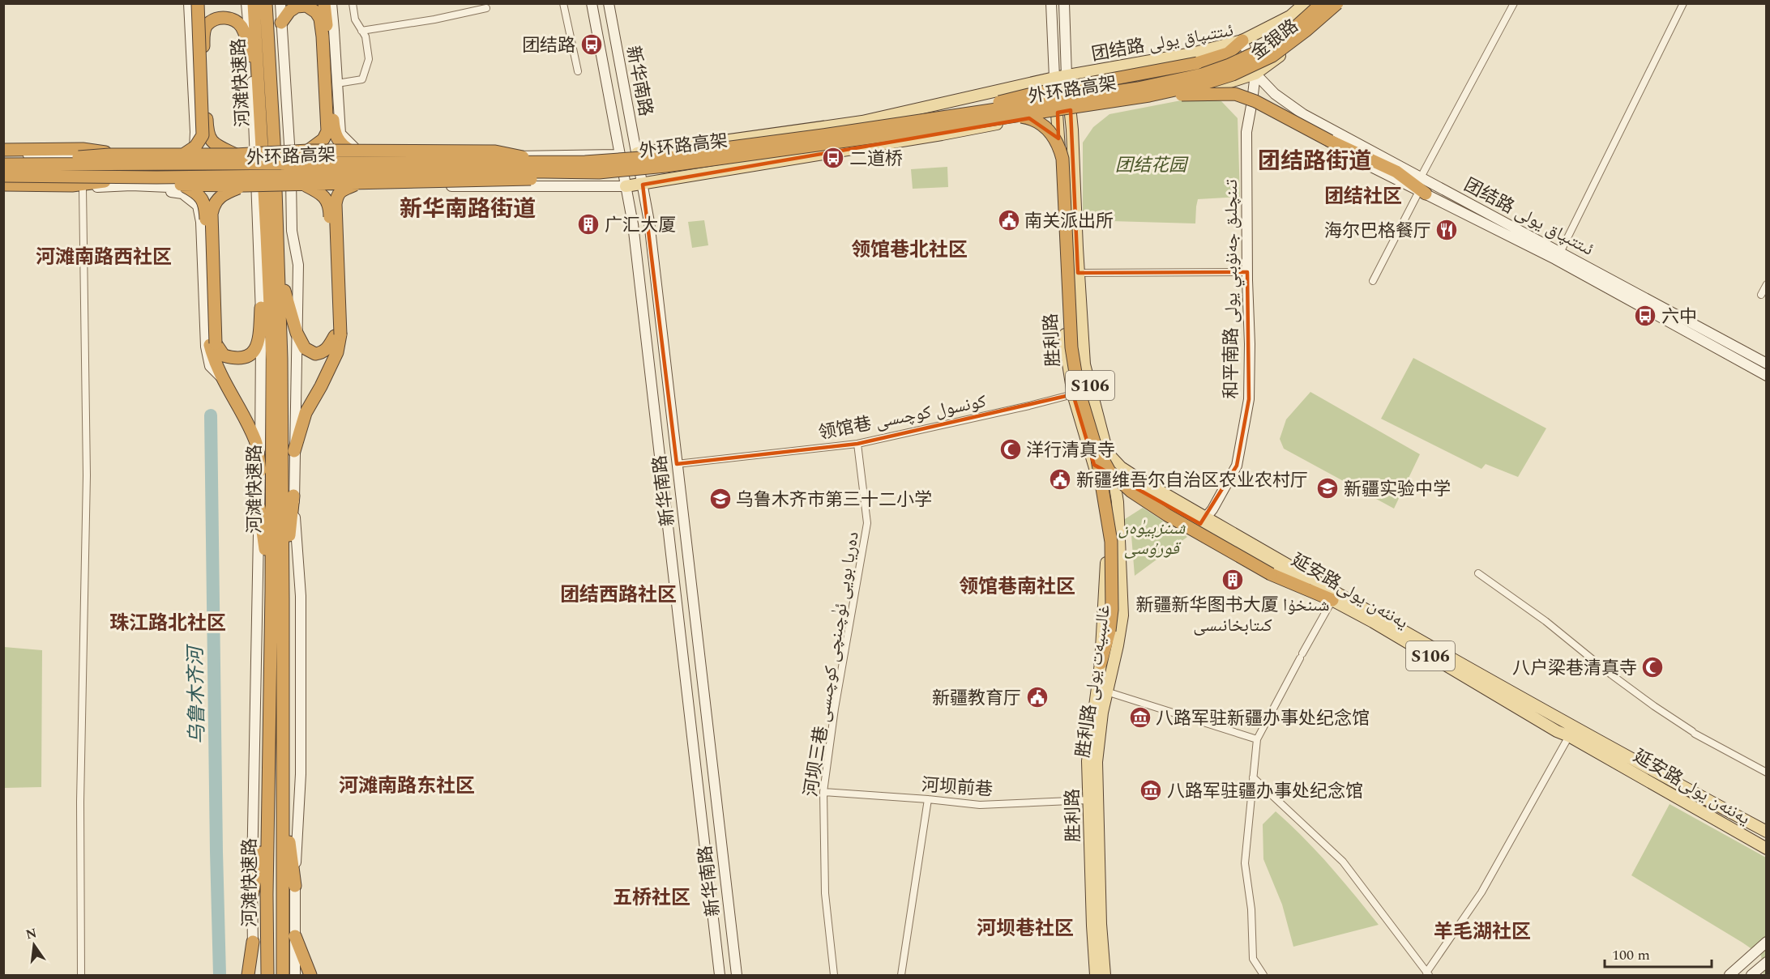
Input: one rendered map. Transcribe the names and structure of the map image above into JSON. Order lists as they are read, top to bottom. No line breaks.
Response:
{"streets":{"highway":["河滩快速路","外环路高架"],"main road":["金银路","团结路 ئىتتىپاق يولى","胜利路","S106","延安路يەنئەن يولى","胜利路 غالىبىيەت يولى"],"street":["新华南路","和平南路 تىنچلىق جەنۇبىي يولى","领馆巷 كونسول كوچىسى","河坝三巷 دەريا بويى ئۈچىنچى كوچىسى","河坝前巷"]},"crossings":[["金银路","团结路 ئىتتىپاق يولى"],["金银路","和平南路 تىنچلىق جەنۇبىي يولى"],["团结路 ئىتتىپاق يولى","新华南路"],["团结路 ئىتتىپاق يولى","和平南路 تىنچلىق جەنۇبىي يولى"],["团结路 ئىتتىپاق يولى","胜利路"],["团结路 ئىتتىپاق يولى","胜利路 غالىبىيەت يولى"],["新华南路","领馆巷 كونسول كوچىسى"],["和平南路 تىنچلىق جەنۇبىي يولى","S106"],["和平南路 تىنچلىق جەنۇبىي يولى","延安路يەنئەن يولى"],["胜利路","领馆巷 كونسول كوچىسى"],["胜利路","延安路يەنئەن يولى"],["胜利路","河坝前巷"],["S106","延安路يەنئەن يولى"],["S106","胜利路 غالىبىيەت يولى"],["领馆巷 كونسول كوچىسى","河坝三巷 دەريا بويى ئۈچىنچى كوچىسى"],["延安路يەنئەن يولى","胜利路 غالىبىيەت يولى"],["河坝三巷 دەريا بويى ئۈچىنچى كوچىسى","河坝前巷"]],"districts":["团结路街道","团结社区","新华南路街道","领馆巷北社区","河滩南路西社区","领馆巷南社区","团结西路社区","珠江路北社区","河滩南路东社区","五桥社区","河坝巷社区","羊毛湖社区"],"water":["乌鲁木齐河"],"parks":["团结花园","شىنزېيۈەن قورۇسى"],"places":{"bus stop":["团结路","二道桥","六中"],"public building":["南关派出所","新疆维吾尔自治区农业农村厅","新疆教育厅"],"building":["广汇大厦","新疆新华图书大厦 شىنخۇا كىتابخانىسى"],"restaurant":["海尔巴格餐厅"],"mosque":["洋行清真寺","八户梁巷清真寺"],"school or university":["新疆实验中学","乌鲁木齐市第三十二小学"],"museum":["八路军驻新疆办事处纪念馆","八路军驻疆办事处纪念馆"]},"scale_bar":"100 m","north":"top"}
